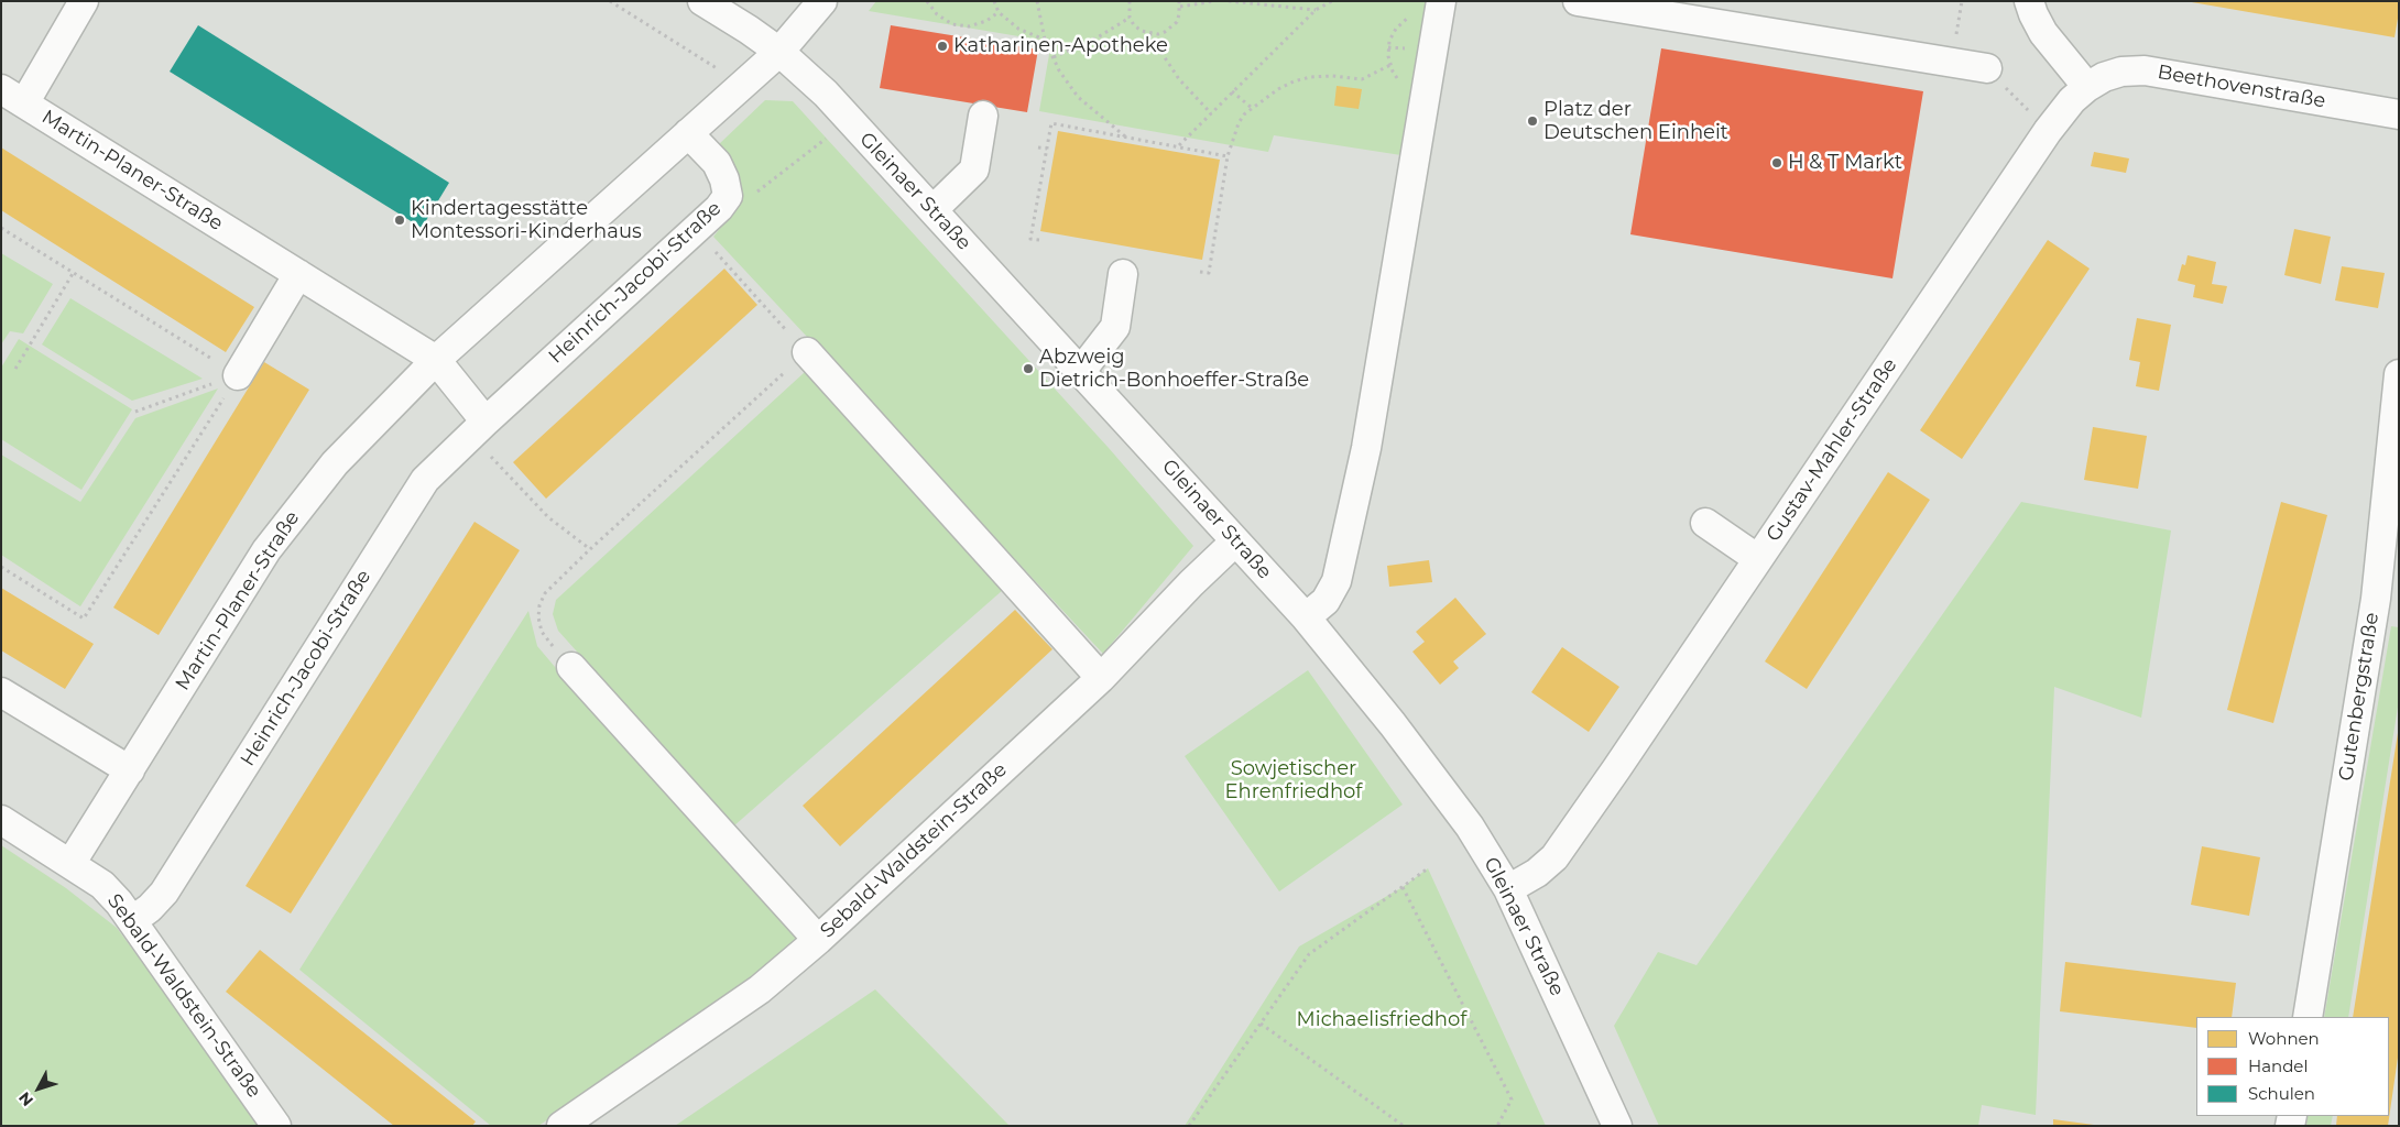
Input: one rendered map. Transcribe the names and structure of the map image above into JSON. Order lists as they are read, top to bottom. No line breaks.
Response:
{"streets":{"street":["Beethovenstraße","Martin-Planer-Straße","Gleinaer Straße","Heinrich-Jacobi-Straße","Gustav-Mahler-Straße","Gutenbergstraße","Sebald-Waldstein-Straße"]},"crossings":[["Beethovenstraße","Gustav-Mahler-Straße"],["Martin-Planer-Straße","Gleinaer Straße"],["Martin-Planer-Straße","Heinrich-Jacobi-Straße"],["Martin-Planer-Straße","Sebald-Waldstein-Straße"],["Gleinaer Straße","Gustav-Mahler-Straße"],["Gleinaer Straße","Sebald-Waldstein-Straße"],["Heinrich-Jacobi-Straße","Sebald-Waldstein-Straße"]],"parks":["Sowjetischer Ehrenfriedhof","Michaelisfriedhof"],"places":["Katharinen-Apotheke","Platz der Deutschen Einheit","H & T Markt","Kindertagesstätte Montessori-Kinderhaus","Abzweig Dietrich-Bonhoeffer-Straße"],"legend":["Wohnen","Handel","Schulen"],"north":"bottom left"}
